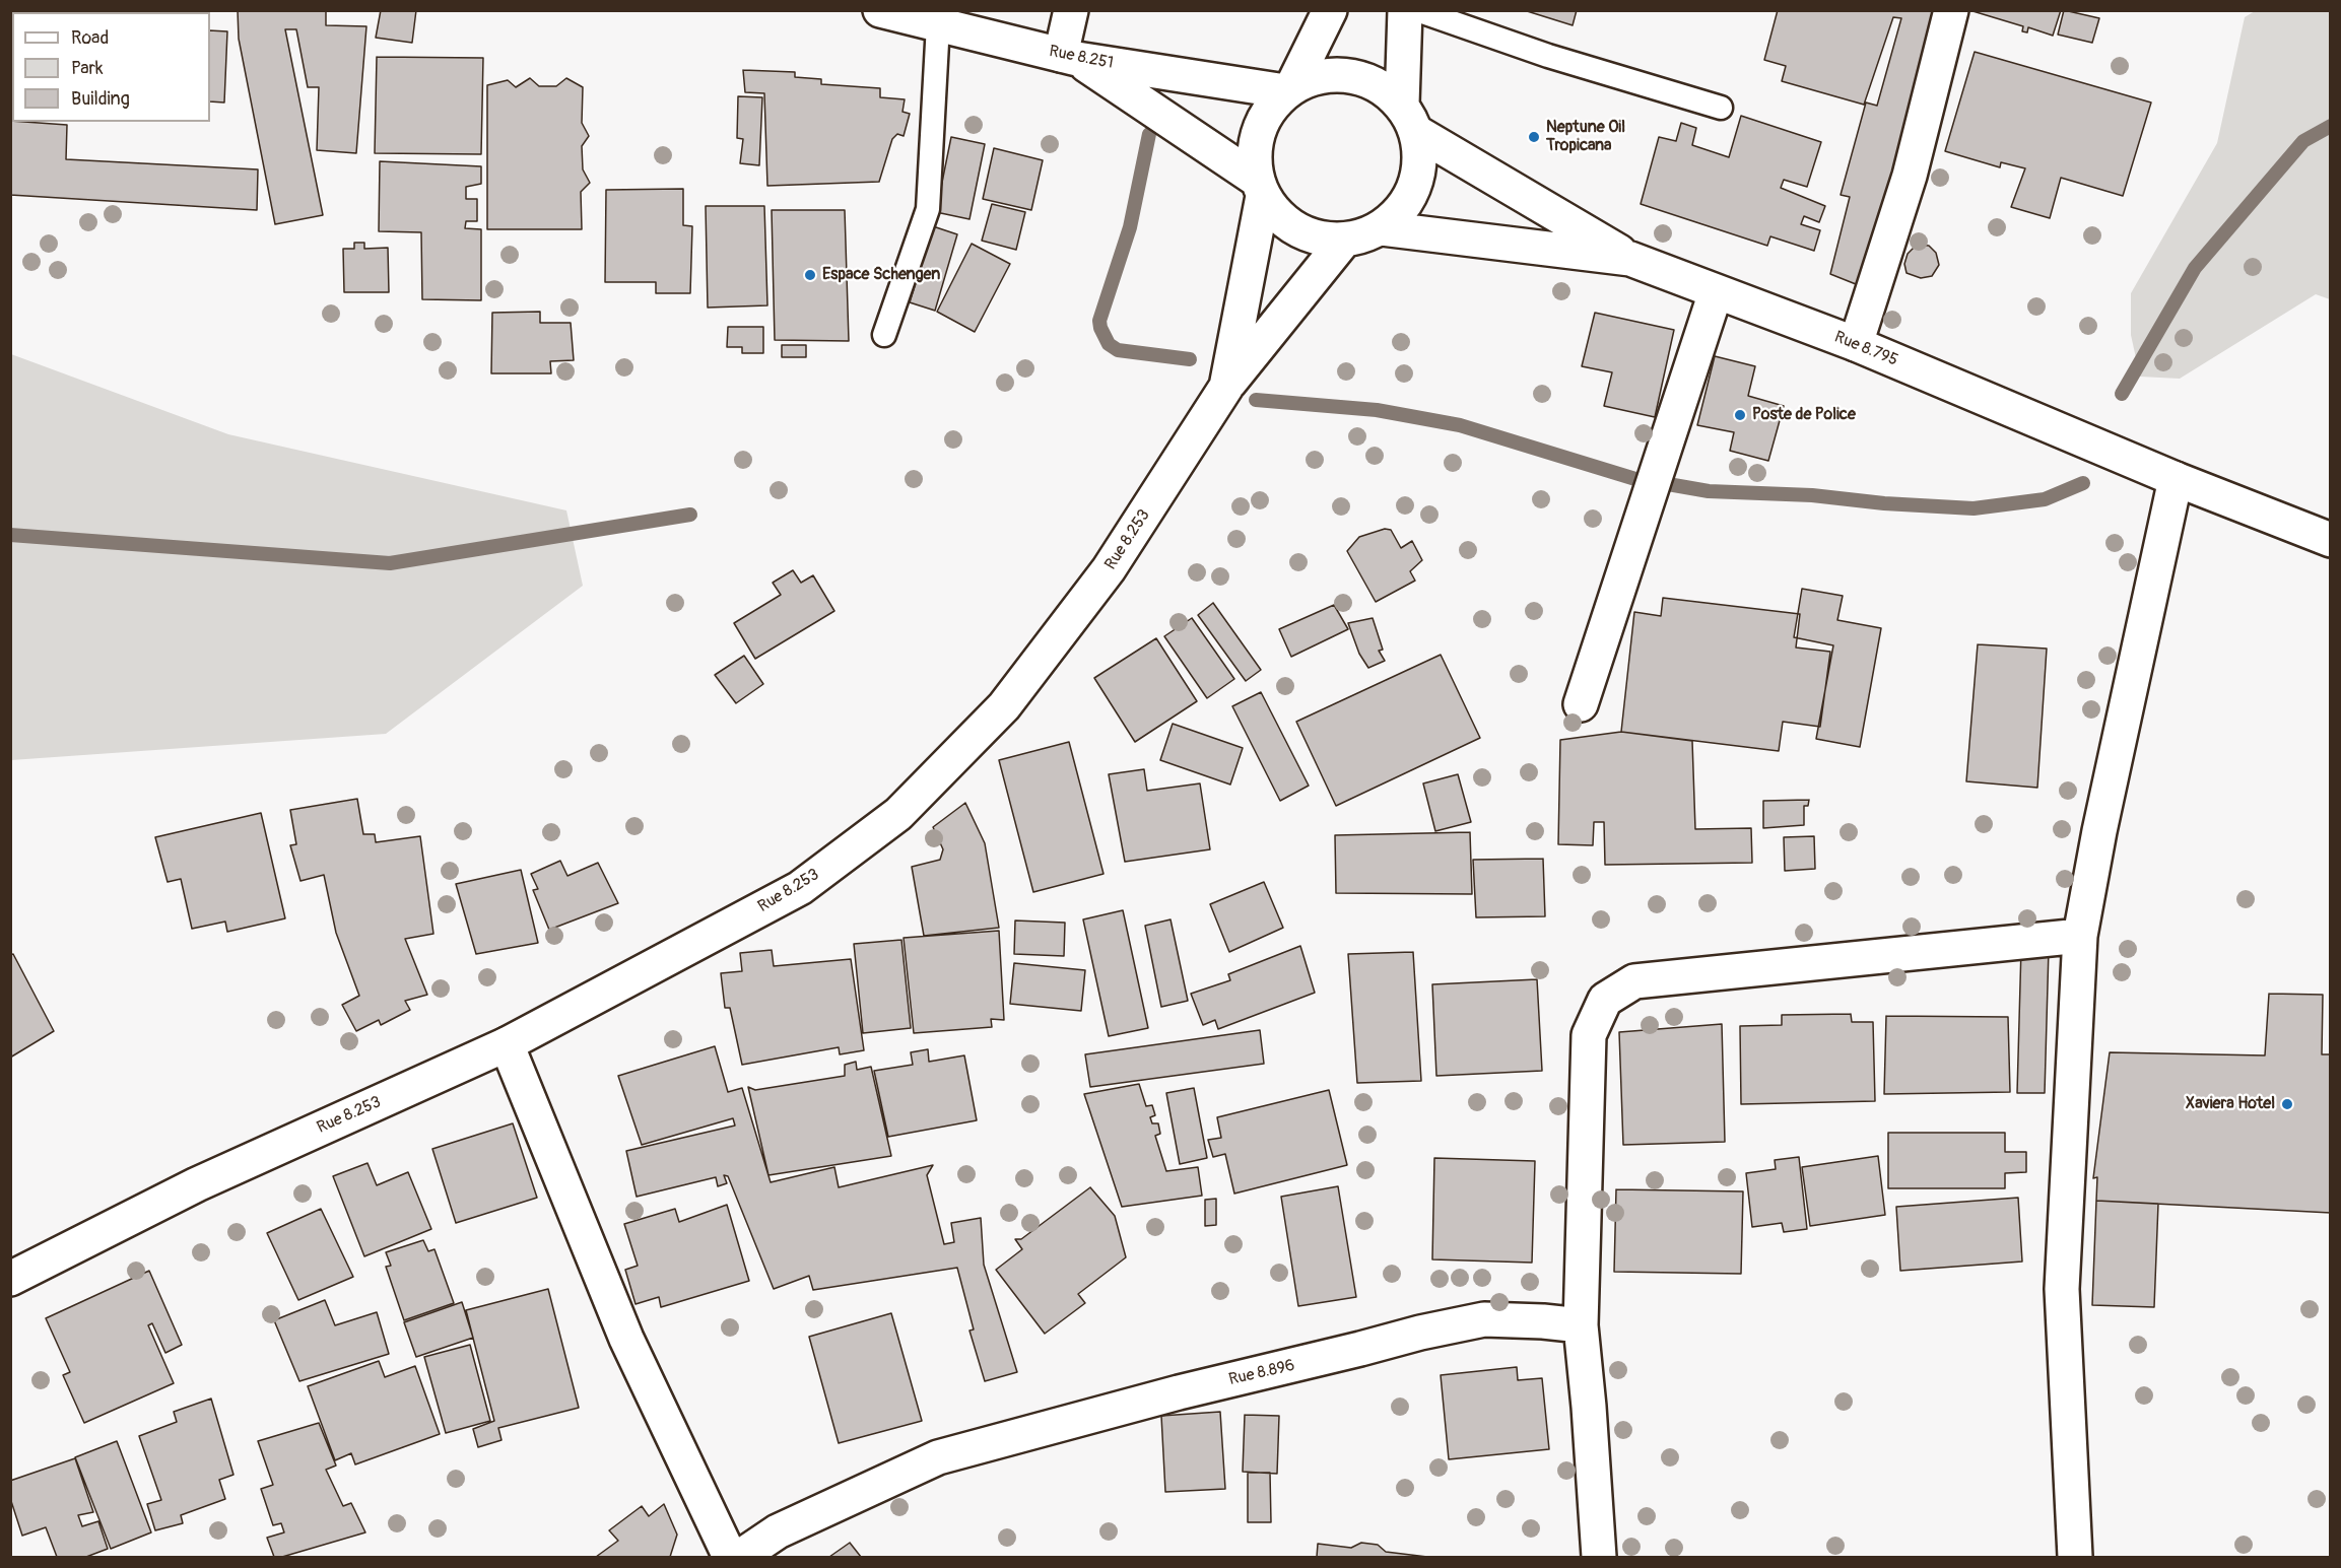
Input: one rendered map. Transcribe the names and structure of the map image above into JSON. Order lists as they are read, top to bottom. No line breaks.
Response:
{"streets":{"main road":["Rue 8.251","Rue 8.795","Rue 8.253","Rue 8.896"]},"crossings":[["Rue 8.251","Rue 8.795"],["Rue 8.251","Rue 8.253"],["Rue 8.795","Rue 8.253"]],"places":["Neptune Oil Tropicana","Espace Schengen","Poste de Police","Xaviera Hotel"],"legend":["Road","Park","Building"]}
